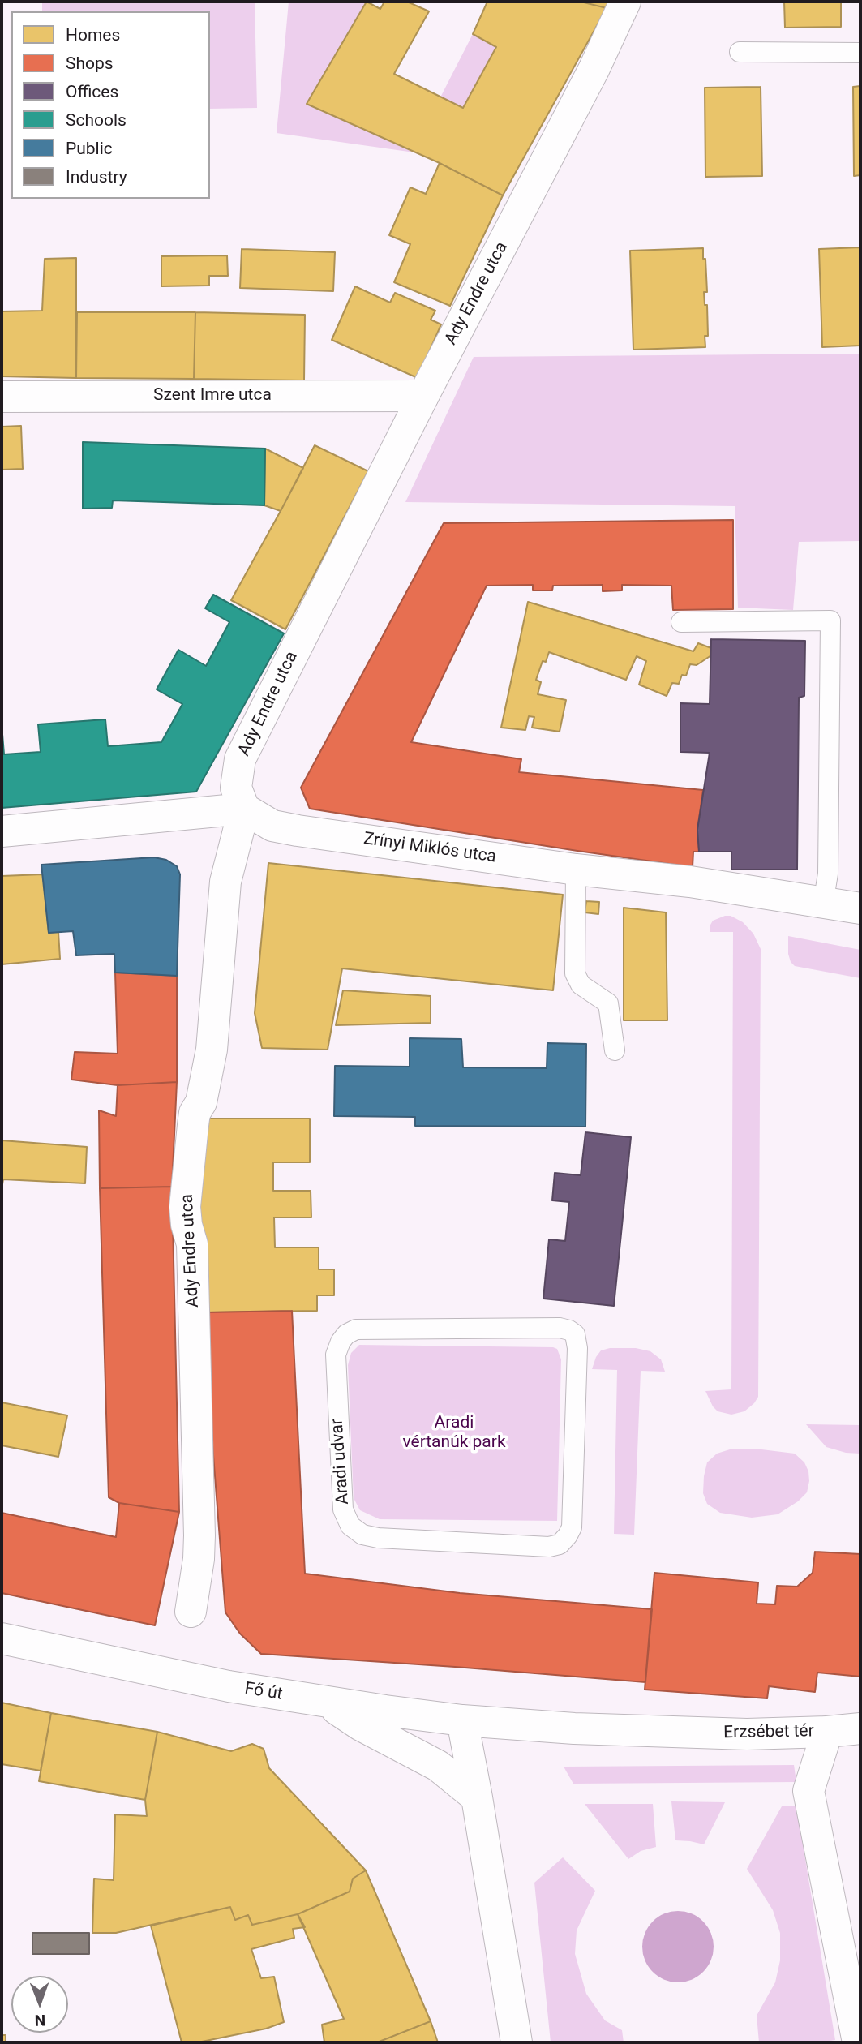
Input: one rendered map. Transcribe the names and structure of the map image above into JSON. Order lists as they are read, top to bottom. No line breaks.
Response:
{"streets":{"street":["Ady Endre utca","Szent Imre utca","Zrínyi Miklós utca","Fő út","Erzsébet tér"],"lane":["Aradi udvar"]},"crossings":[["Ady Endre utca","Szent Imre utca"],["Ady Endre utca","Zrínyi Miklós utca"],["Fő út","Erzsébet tér"]],"parks":["Aradi vértanúk park"],"legend":["Homes","Shops","Offices","Schools","Public","Industry"],"north":"bottom"}
